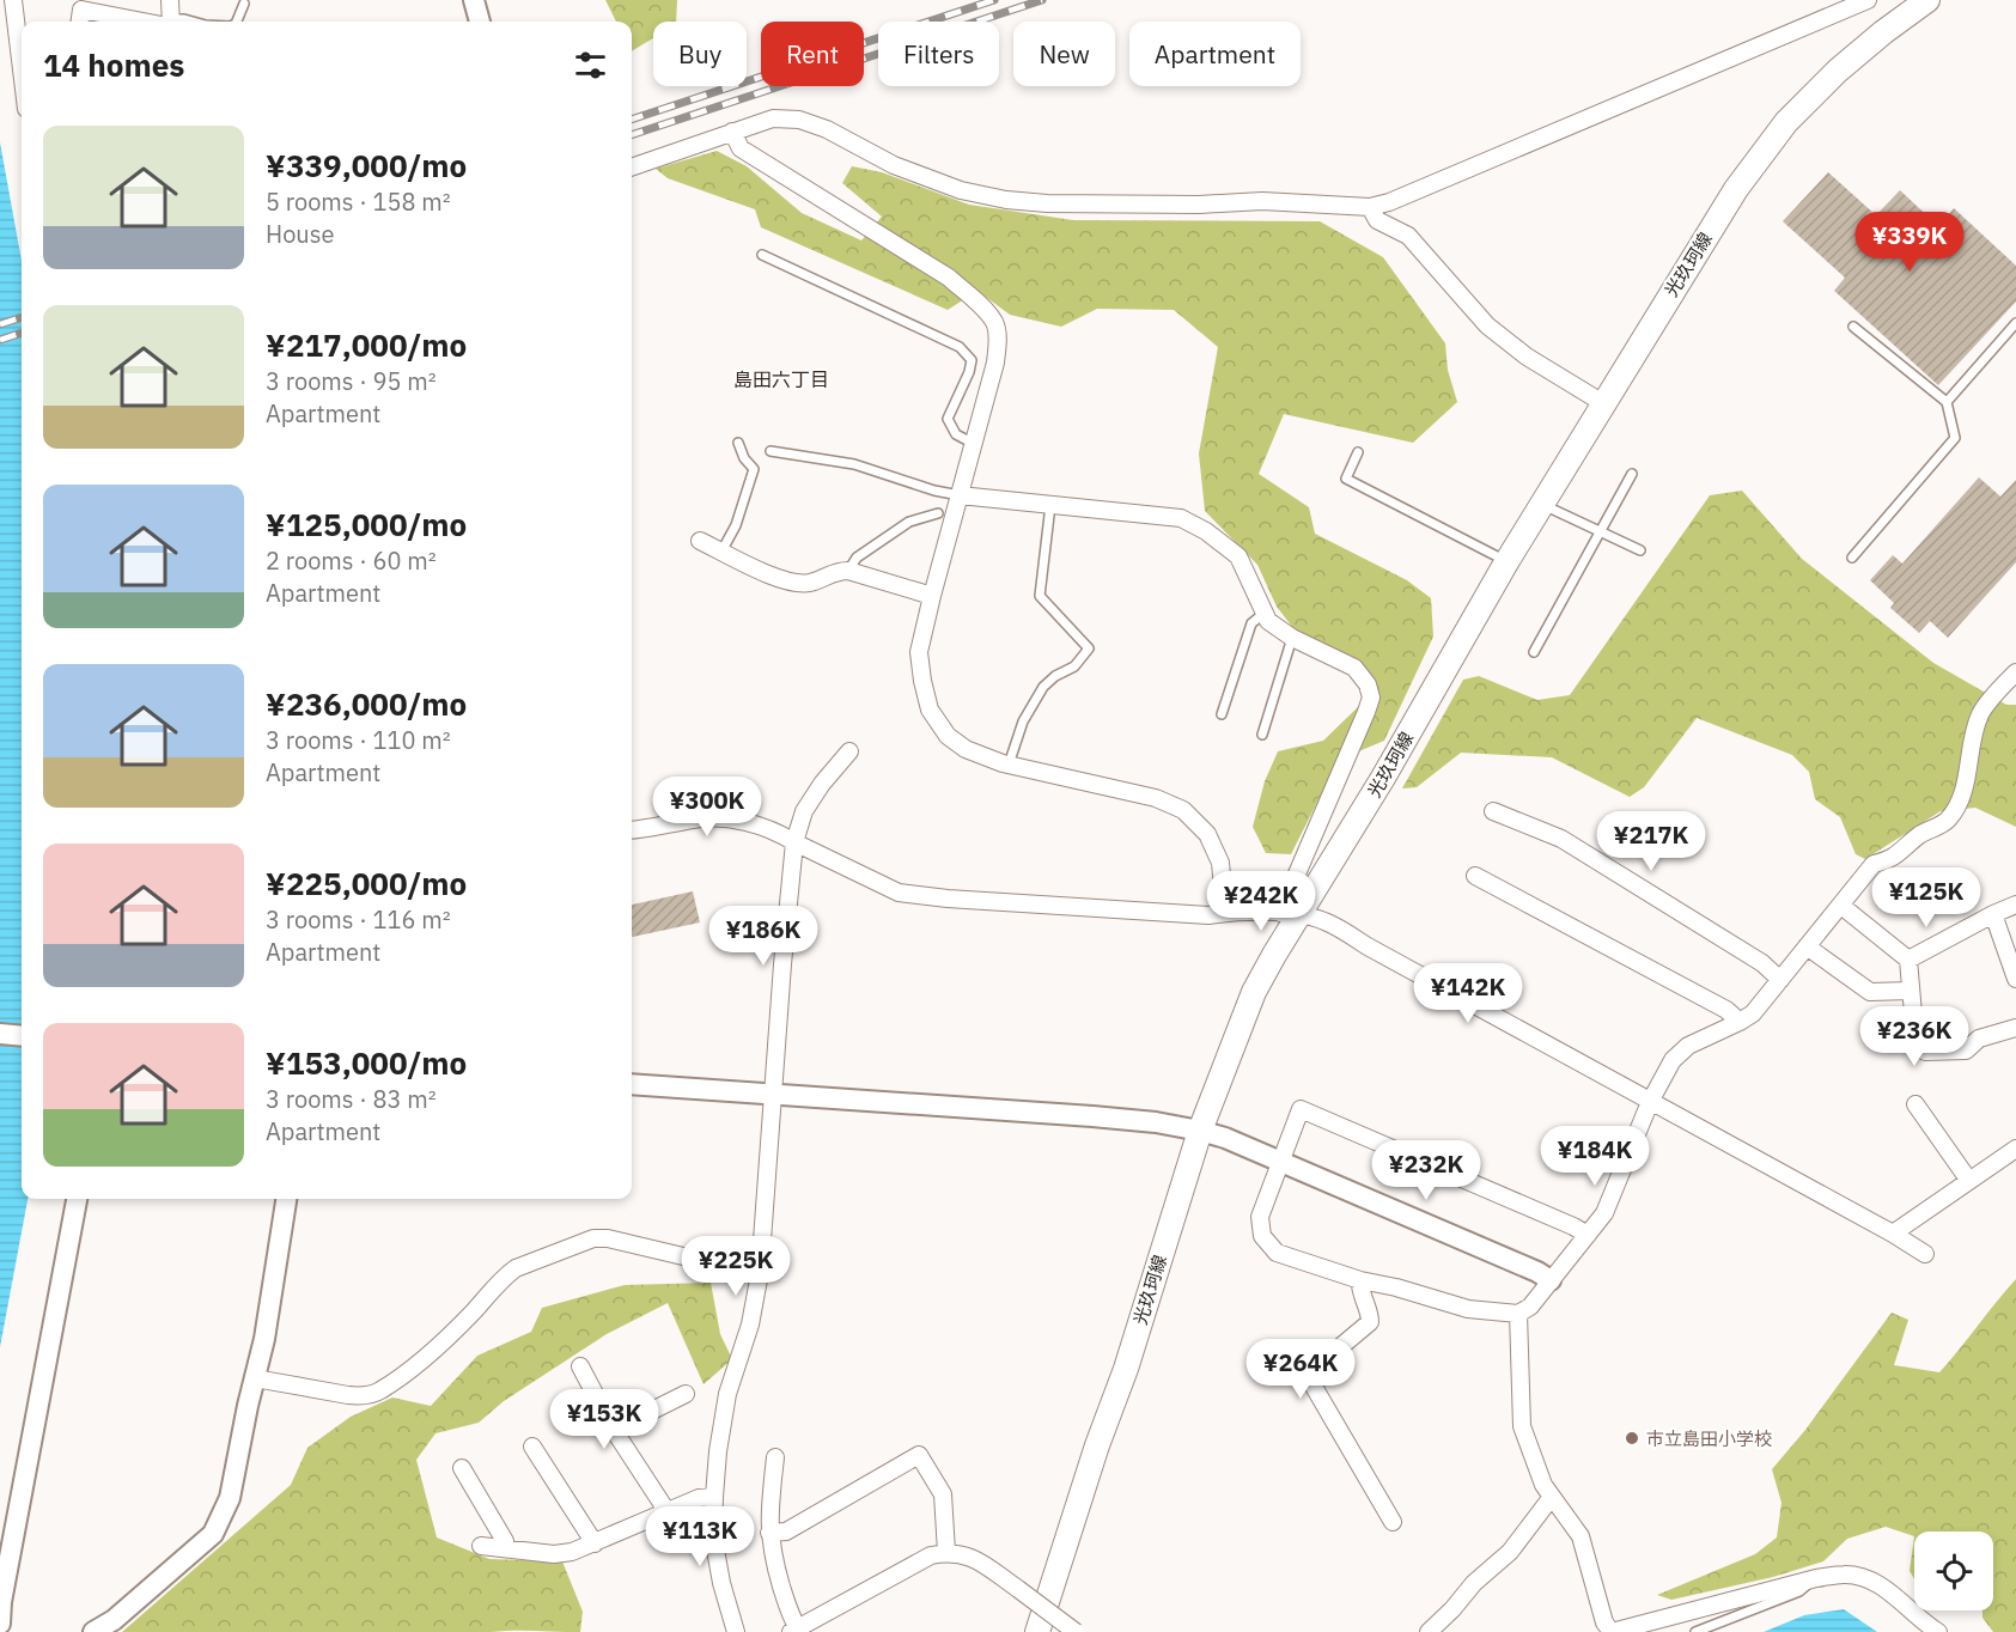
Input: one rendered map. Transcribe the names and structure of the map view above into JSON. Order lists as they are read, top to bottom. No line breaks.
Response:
{"streets":{"main road":["光玖珂線"]},"districts":["島田六丁目"],"places":["市立島田小学校"],"page":{"chip":["Buy","Rent","Filters","New","Apartment"],"heading":"14 homes","list":[{"name":"¥339,000/mo","note":"5 rooms · 158 m² · House"},{"name":"¥217,000/mo","note":"3 rooms · 95 m² · Apartment"},{"name":"¥125,000/mo","note":"2 rooms · 60 m² · Apartment"},{"name":"¥236,000/mo","note":"3 rooms · 110 m² · Apartment"},{"name":"¥225,000/mo","note":"3 rooms · 116 m² · Apartment"},{"name":"¥153,000/mo","note":"3 rooms · 83 m² · Apartment"}],"price":["¥339K","¥300K","¥217K","¥125K","¥242K","¥186K","¥142K","¥236K","¥184K","¥232K","¥225K","¥264K","¥153K","¥113K"]}}
